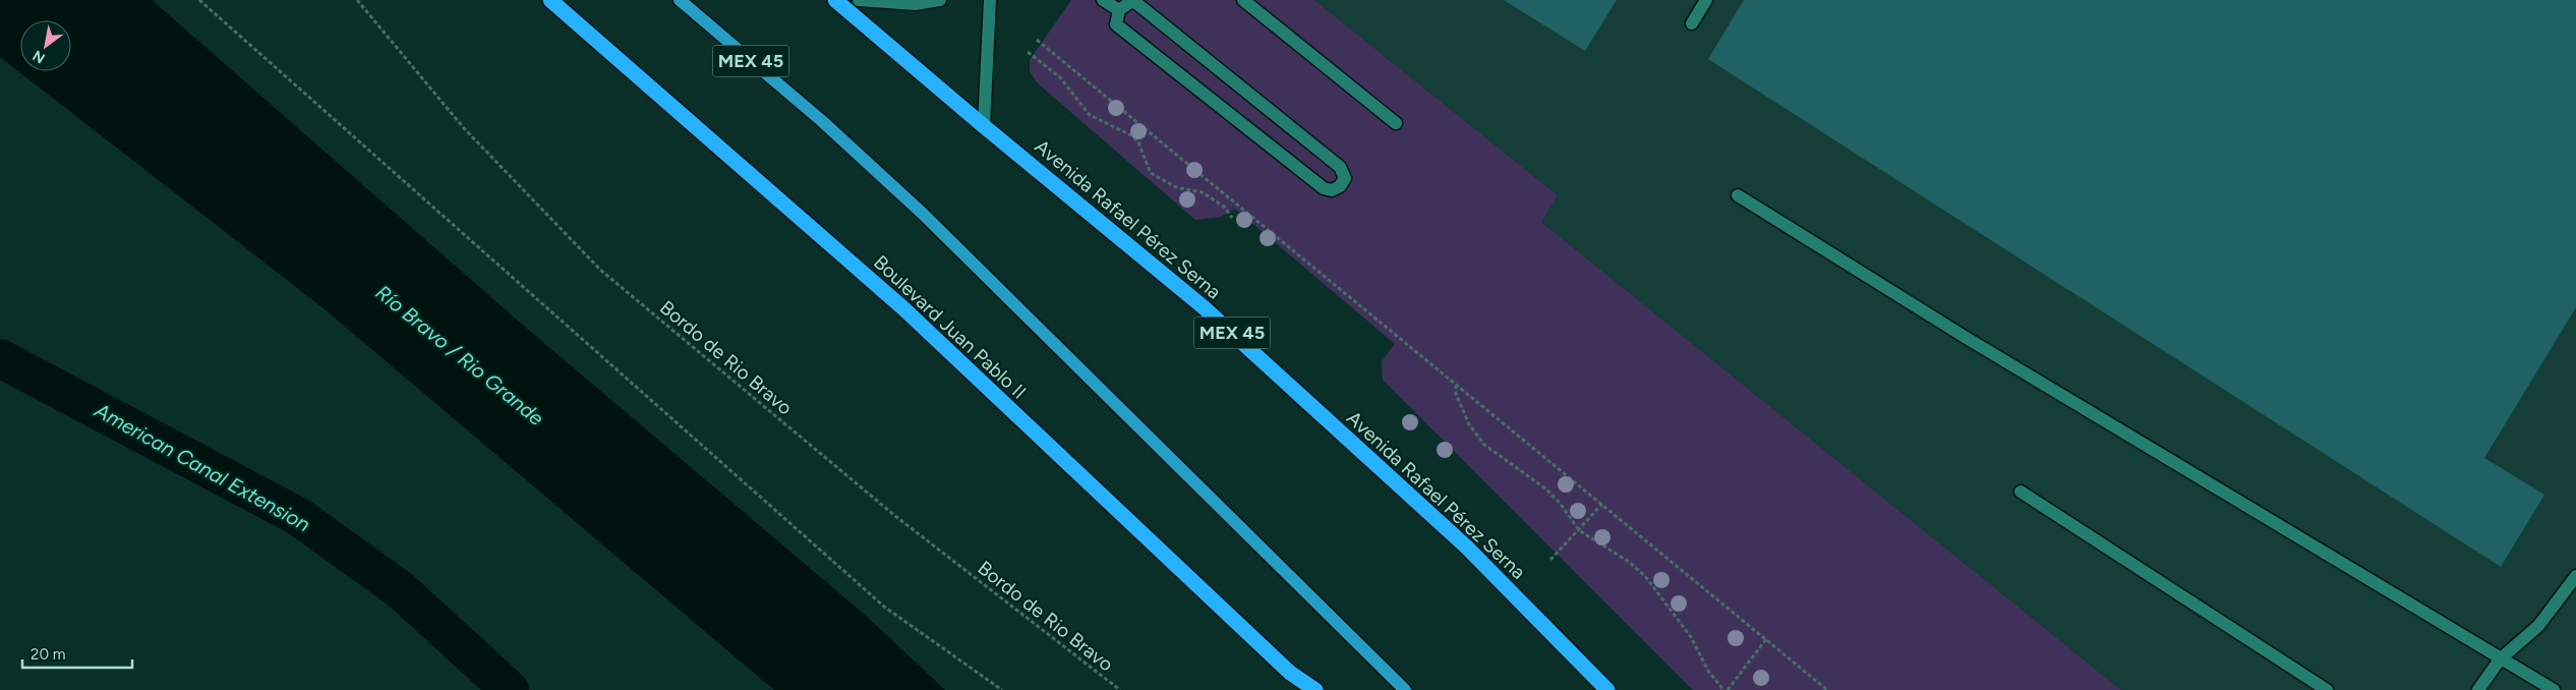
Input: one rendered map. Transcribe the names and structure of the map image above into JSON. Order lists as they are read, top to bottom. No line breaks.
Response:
{"streets":{"highway":["MEX 45","Avenida Rafael Pérez Serna","Boulevard Juan Pablo II"],"path":["Bordo de Rio Bravo"]},"water":["Río Bravo / Rio Grande","American Canal Extension"],"scale_bar":"20 m","north":"bottom left"}
